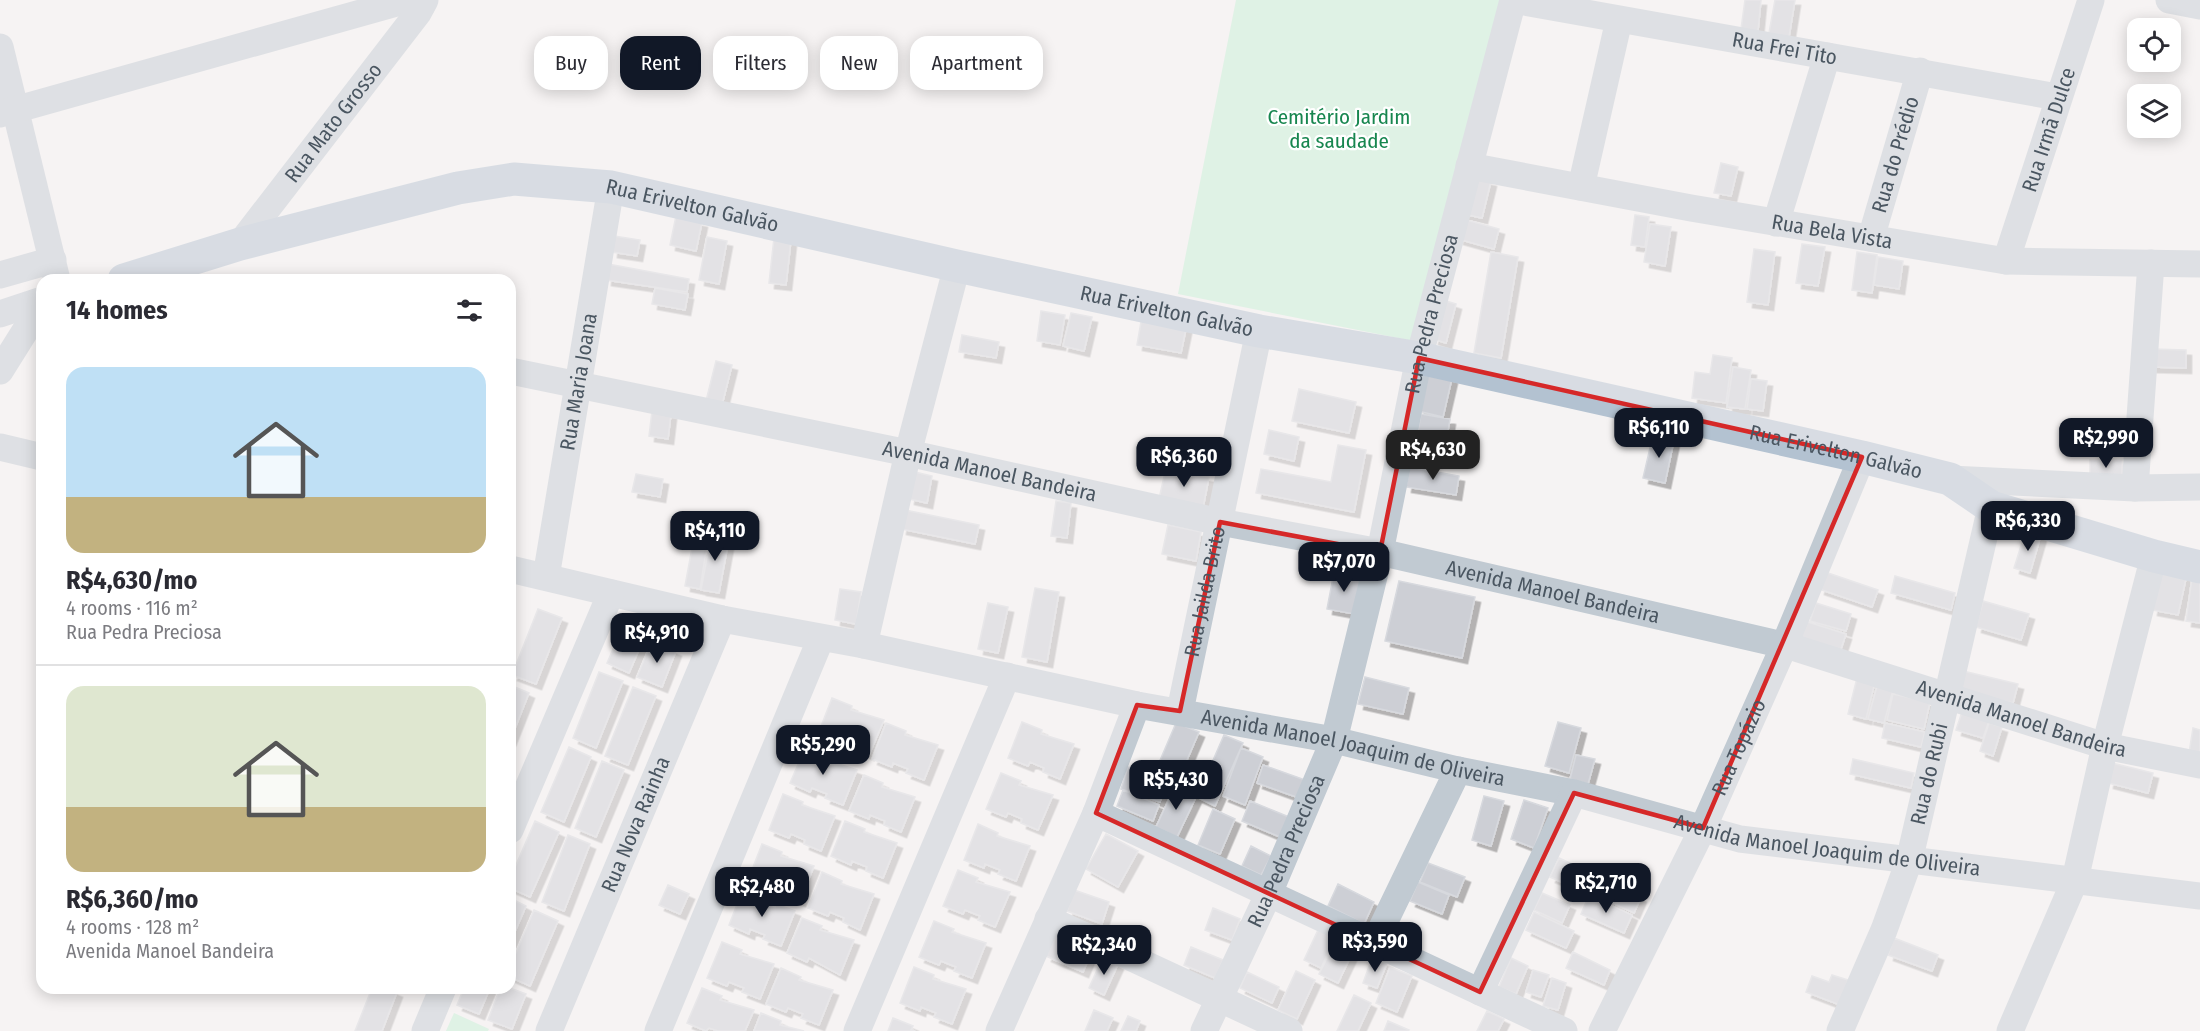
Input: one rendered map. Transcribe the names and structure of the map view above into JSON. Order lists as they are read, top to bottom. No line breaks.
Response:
{"streets":{"main road":["Rua Erivelton Galvão"],"street":["Rua Frei Tito","Rua Mato Grosso","Rua Irmã Dulce","Rua do Prédio","Rua Bela Vista","Rua Pedra Preciosa","Rua Maria Joana","Avenida Manoel Bandeira","Rua Jailda Brito","Avenida Manoel Joaquim de Oliveira","Rua Topázio","Rua do Rubi","Rua Nova Rainha"]},"crossings":[["Rua Frei Tito","Rua Irmã Dulce"],["Rua Frei Tito","Rua do Prédio"],["Rua Frei Tito","Rua Pedra Preciosa"],["Rua Mato Grosso","Rua Erivelton Galvão"],["Rua Irmã Dulce","Rua Bela Vista"],["Rua do Prédio","Rua Bela Vista"],["Rua Erivelton Galvão","Rua Pedra Preciosa"],["Rua Erivelton Galvão","Rua Maria Joana"],["Rua Erivelton Galvão","Rua Jailda Brito"],["Rua Erivelton Galvão","Rua Topázio"],["Rua Erivelton Galvão","Rua do Rubi"],["Rua Bela Vista","Rua Pedra Preciosa"],["Rua Pedra Preciosa","Avenida Manoel Bandeira"],["Rua Pedra Preciosa","Avenida Manoel Joaquim de Oliveira"],["Rua Maria Joana","Avenida Manoel Bandeira"],["Rua Maria Joana","Avenida Manoel Joaquim de Oliveira"],["Avenida Manoel Bandeira","Rua Jailda Brito"],["Avenida Manoel Bandeira","Rua Topázio"],["Avenida Manoel Bandeira","Rua do Rubi"],["Rua Jailda Brito","Avenida Manoel Joaquim de Oliveira"],["Avenida Manoel Joaquim de Oliveira","Rua Topázio"],["Avenida Manoel Joaquim de Oliveira","Rua do Rubi"],["Avenida Manoel Joaquim de Oliveira","Rua Nova Rainha"]],"parks":["Cemitério Jardim da saudade"],"page":{"chip":["Buy","Rent","Filters","New","Apartment"],"heading":"14 homes","list":[{"name":"R$4,630/mo","note":"4 rooms · 116 m² · Rua Pedra Preciosa"},{"name":"R$6,360/mo","note":"4 rooms · 128 m² · Avenida Manoel Bandeira"}],"price":["R$6,110","R$2,990","R$4,630","R$6,360","R$6,330","R$4,110","R$7,070","R$4,910","R$5,290","R$5,430","R$2,710","R$2,480","R$3,590","R$2,340"]}}
